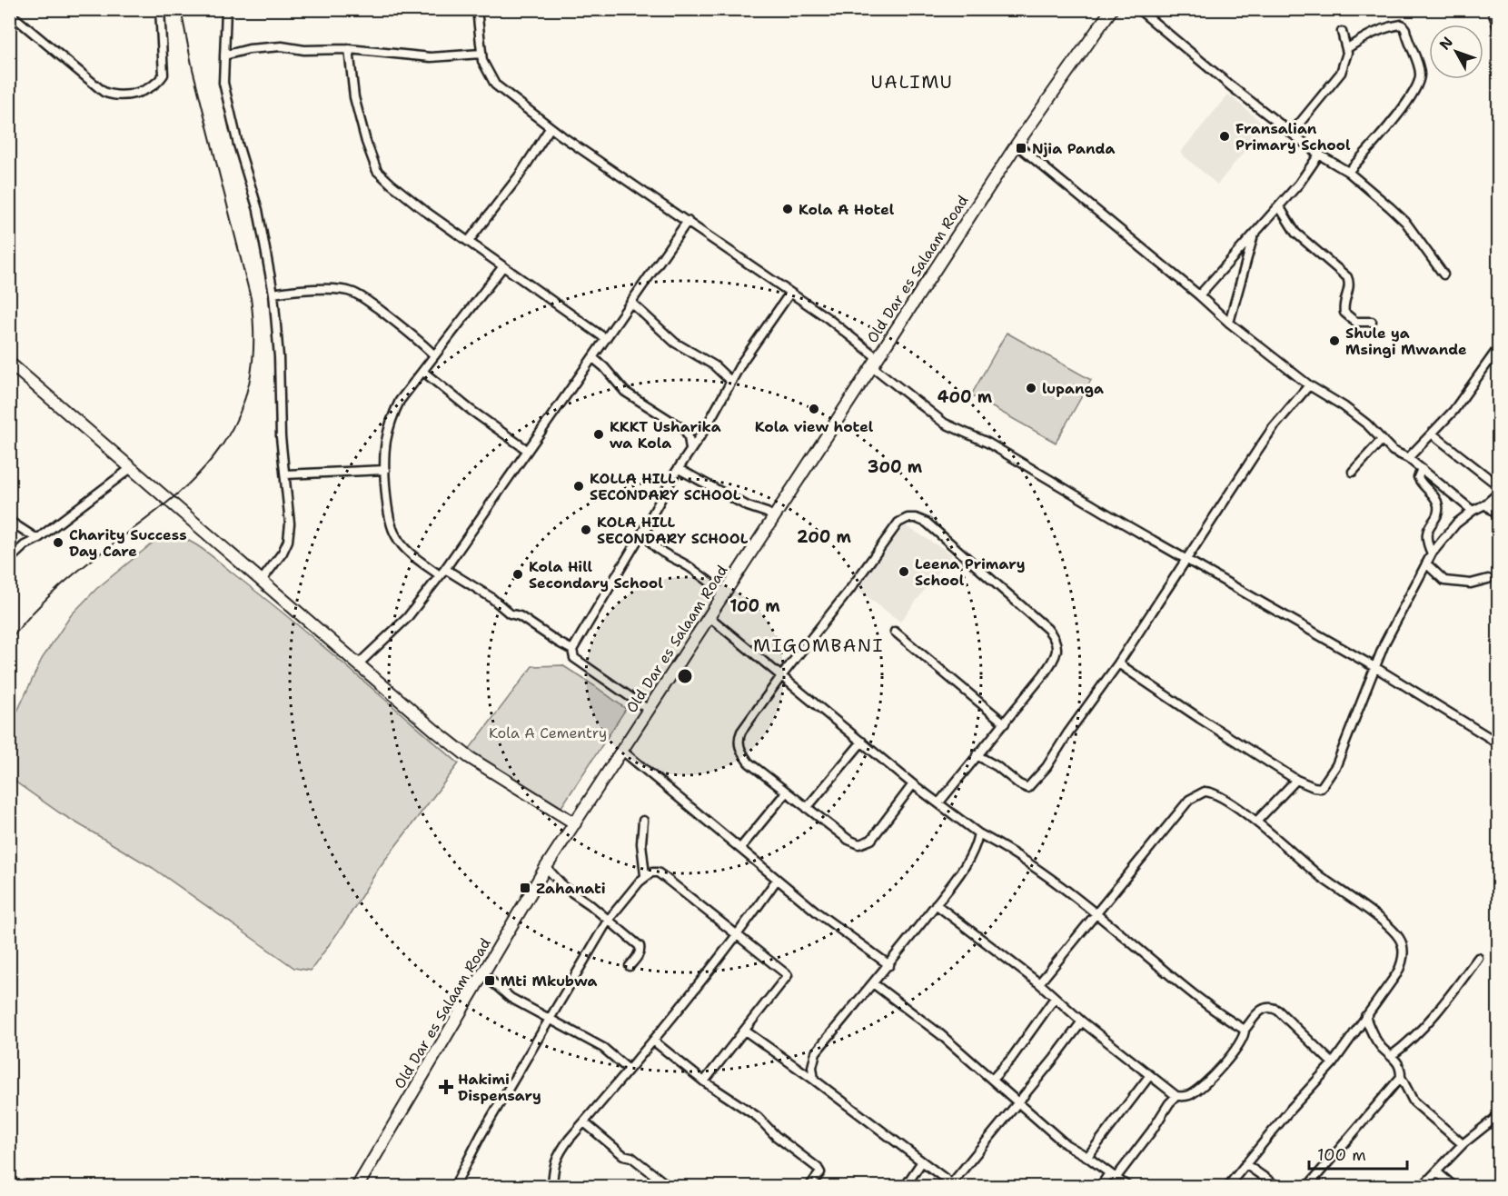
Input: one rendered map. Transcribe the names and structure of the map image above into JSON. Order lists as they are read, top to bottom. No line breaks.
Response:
{"streets":{"main road":["Old Dar es Salaam Road"]},"districts":["UALIMU","MIGOMBANI"],"parks":["Kola A Cementry"],"places":{"other":["Fransalian Primary School","Kola A Hotel","Shule ya Msingi Mwande","lupanga","Kola view hotel","KKKT Usharika wa Kola","KOLLA HILL SECONDARY SCHOOL","KOLA HILL SECONDARY SCHOOL","Charity Success Day Care","Leena Primary School","Kola Hill Secondary School"],"transit":["Njia Panda","Zahanati","Mti Mkubwa"],"health":["Hakimi Dispensary"]},"scale_bar":"100 m","north":"top left","rings":["400 m","300 m","200 m","100 m"]}
